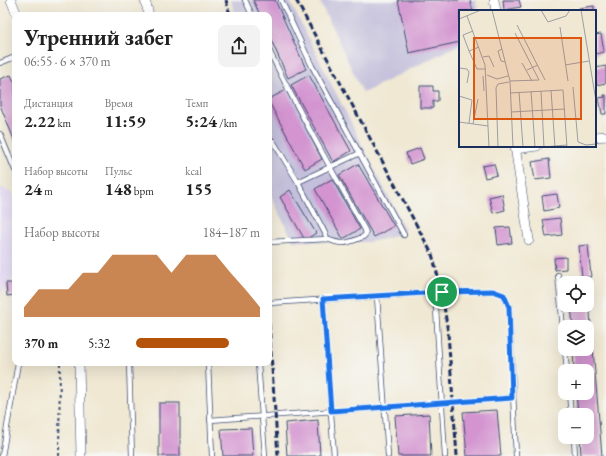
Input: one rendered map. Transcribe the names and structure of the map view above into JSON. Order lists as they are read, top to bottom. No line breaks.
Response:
{"page":{"heading":["Утренний забег","06:55 · 6 × 370 m"],"stats":[["Дистанция","2.22 km"],["Время","11:59"],["Темп","5:24 /km"],["Набор высоты","24 m"],["Пульс","148 bpm"],["kcal","155"]],"chart":["Набор высоты","184–187 m"],"map_buttons":["+","−"],"list":[{"name":"370 m","note":"5:32"}]}}
